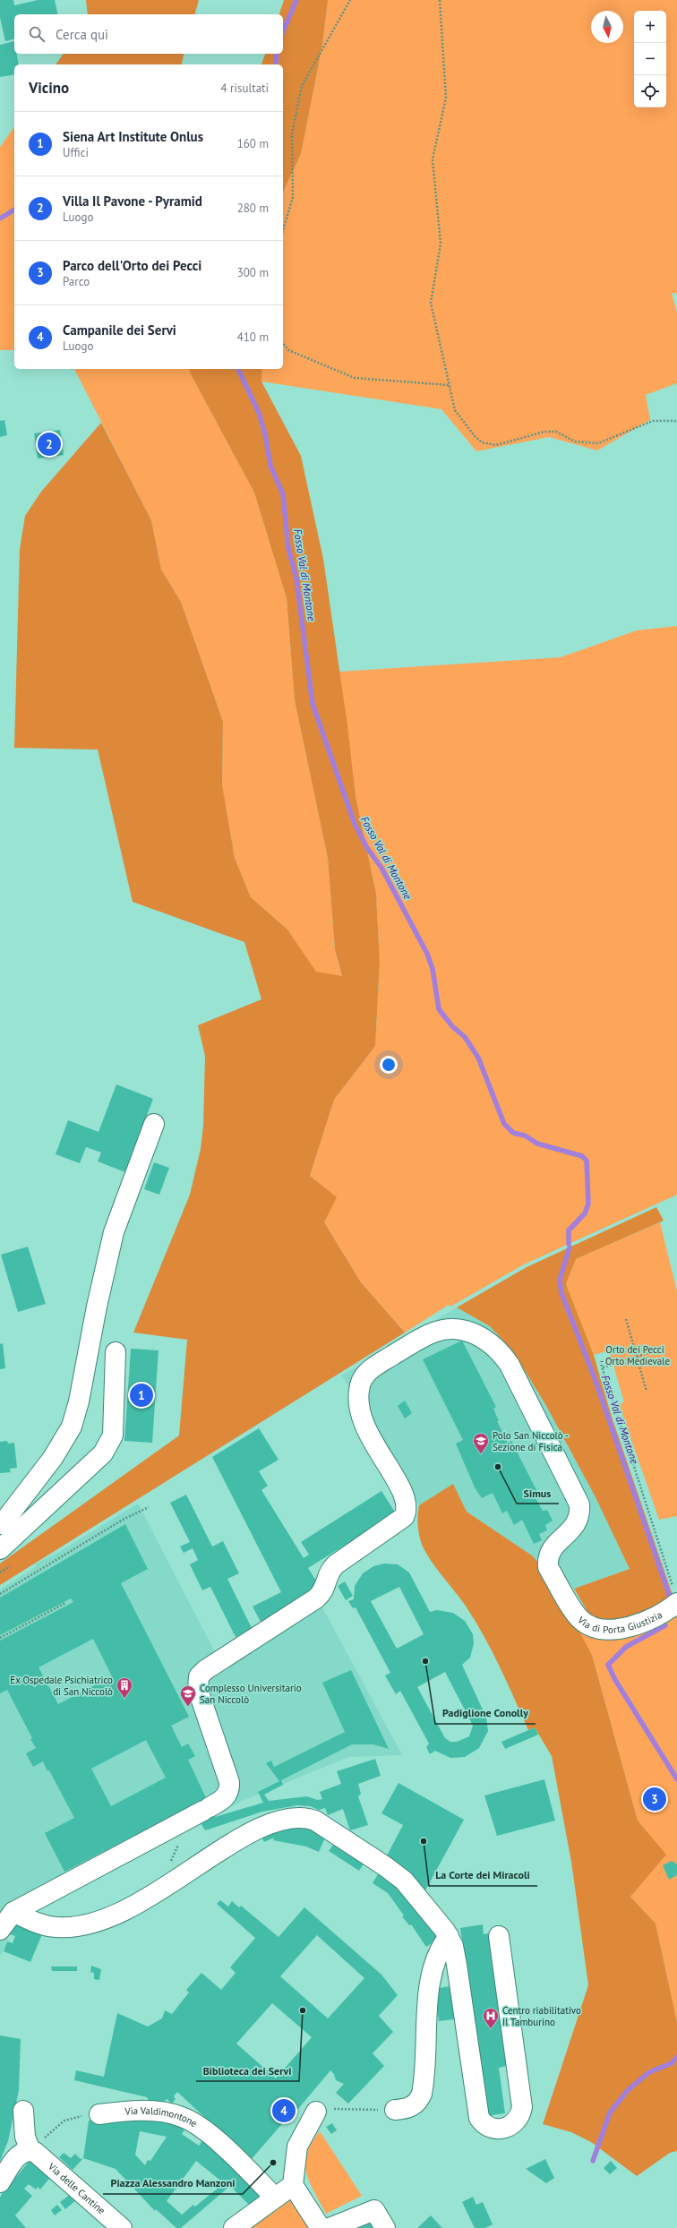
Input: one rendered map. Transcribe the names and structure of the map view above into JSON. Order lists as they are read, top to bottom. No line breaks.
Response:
{"streets":{"street":["Via di Porta Giustizia","Via Valdimontone","Via delle Cantine"]},"water":["Fosso Val di Montone"],"parks":["Orto dei Pecci - Orto Medievale"],"places":{"school or university":["Polo San Niccolò - Sezione di Fisica","Complesso Universitario San Niccolò"],"other":["Simus","Padiglione Conolly","La Corte dei Miracoli","Biblioteca dei Servi","Piazza Alessandro Manzoni"],"building":["Ex Ospedale Psichiatrico di San Niccolò"],"hospital":["Centro riabilitativo Il Tamburino"]},"north":"bottom","page":{"map_buttons":["+","−"],"search":"Cerca qui","heading":["Vicino","4 risultati"],"list":[{"mark":"1","name":"Siena Art Institute Onlus","note":"Uffici","value":"160 m"},{"mark":"2","name":"Villa Il Pavone - Pyramid","note":"Luogo","value":"280 m"},{"mark":"3","name":"Parco dell'Orto dei Pecci","note":"Parco","value":"300 m"},{"mark":"4","name":"Campanile dei Servi","note":"Luogo","value":"410 m"}],"pins":["2","1","3","4"]}}
